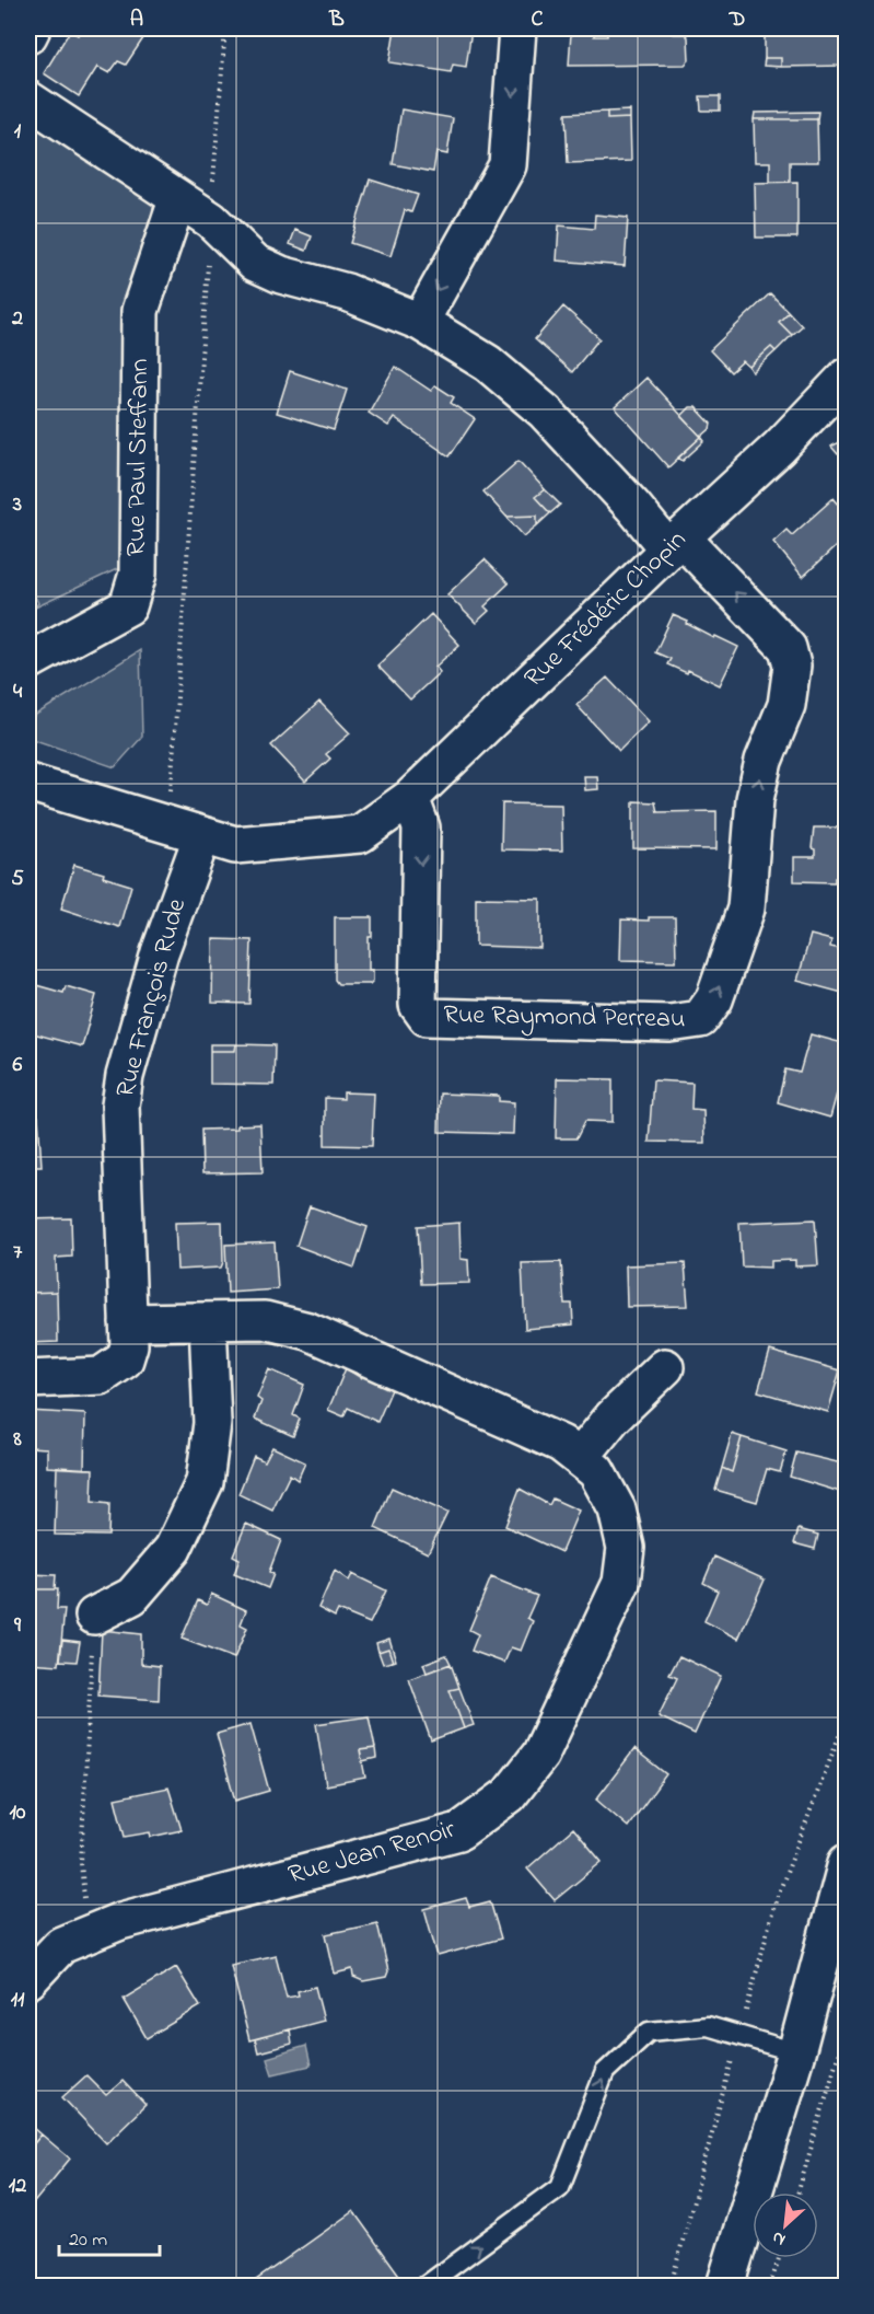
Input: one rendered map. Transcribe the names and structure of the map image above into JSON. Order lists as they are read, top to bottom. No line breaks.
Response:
{"streets":{"street":["Rue Paul Steffann","Rue Frédéric Chopin","Rue François Rude","Rue Raymond Perreau","Rue Jean Renoir"]},"crossings":[["Rue Frédéric Chopin","Rue François Rude"],["Rue Frédéric Chopin","Rue Raymond Perreau"],["Rue François Rude","Rue Jean Renoir"]],"scale_bar":"20 m","north":"bottom left","grid":{"columns":["A","B","C","D"],"rows":["1","2","3","4","5","6","7","8","9","10","11","12"]}}
